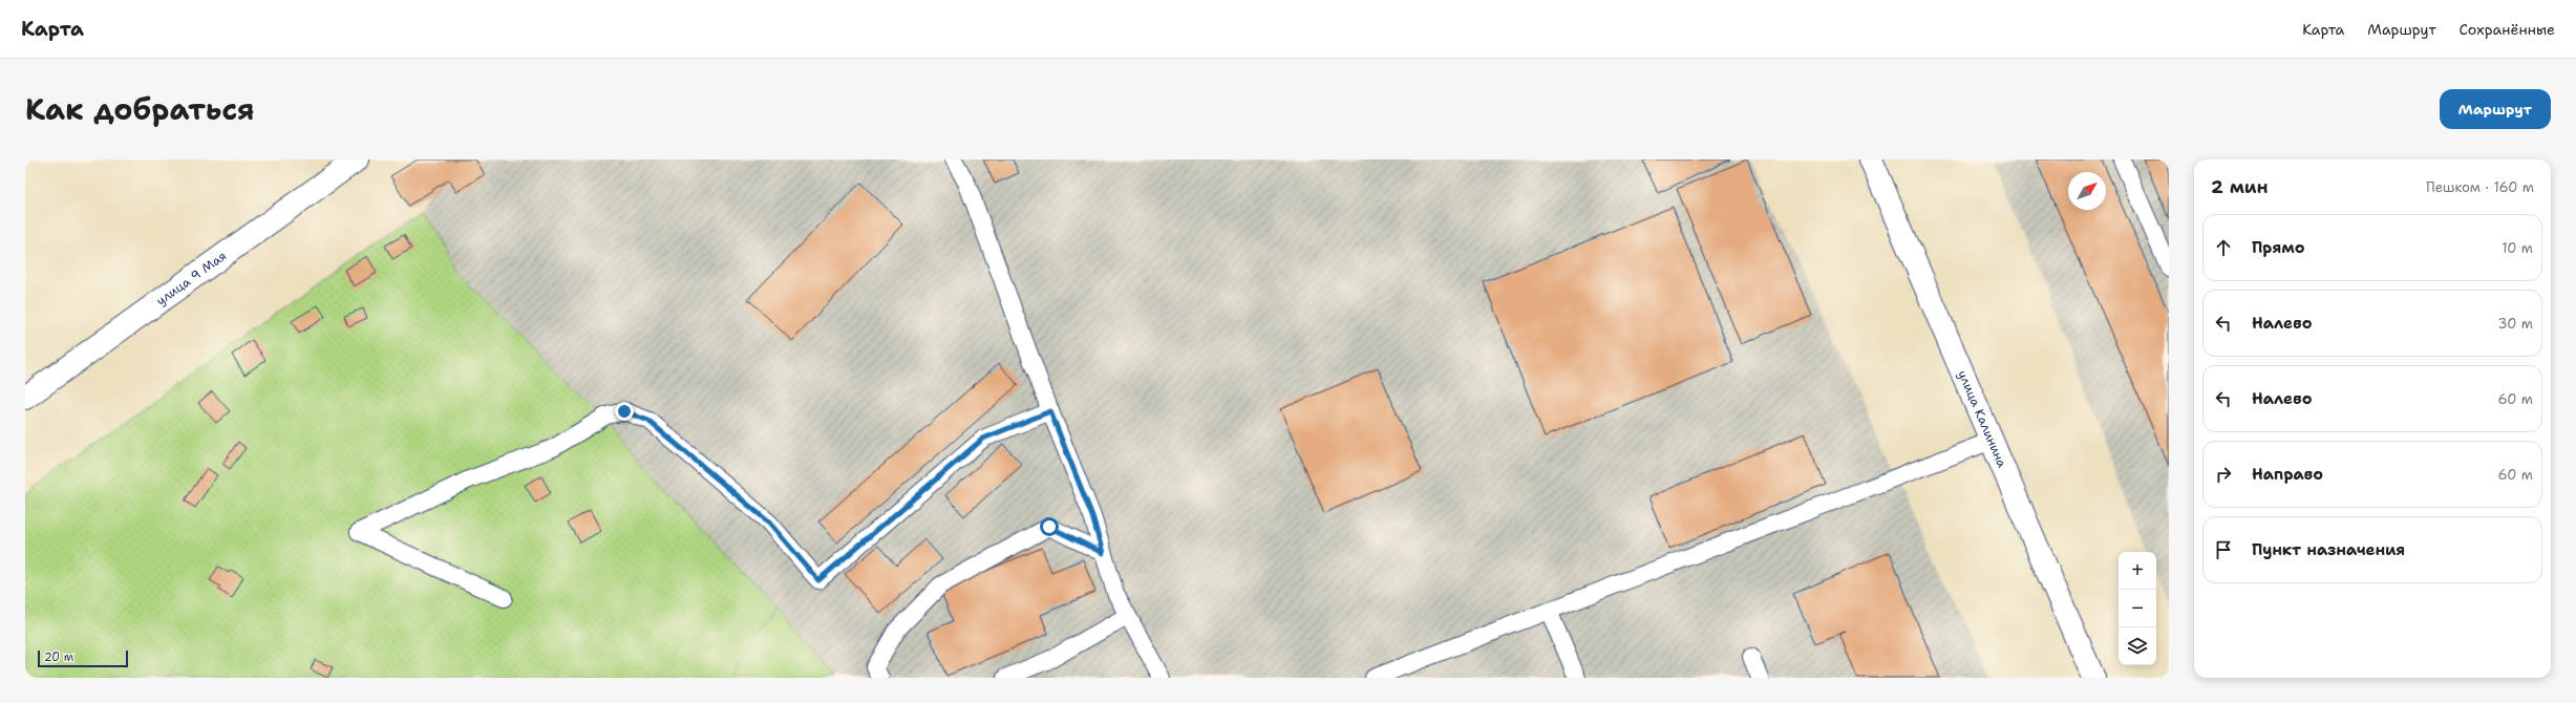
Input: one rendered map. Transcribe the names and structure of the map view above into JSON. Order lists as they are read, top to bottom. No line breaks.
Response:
{"streets":{"street":["улица 9 Мая","улица Калинина"]},"scale_bar":"20 m","north":"top right","page":{"header":"Карта","nav":["Карта","Маршрут","Сохранённые"],"title":"Как добраться","buttons":"Маршрут","heading":["2 мин","Пешком · 160 m"],"list":[["Прямо","10 m"],["Налево","30 m"],["Налево","60 m"],["Направо","60 m"],"Пункт назначения"],"map_buttons":["+","−"],"scale":"20 m"}}
